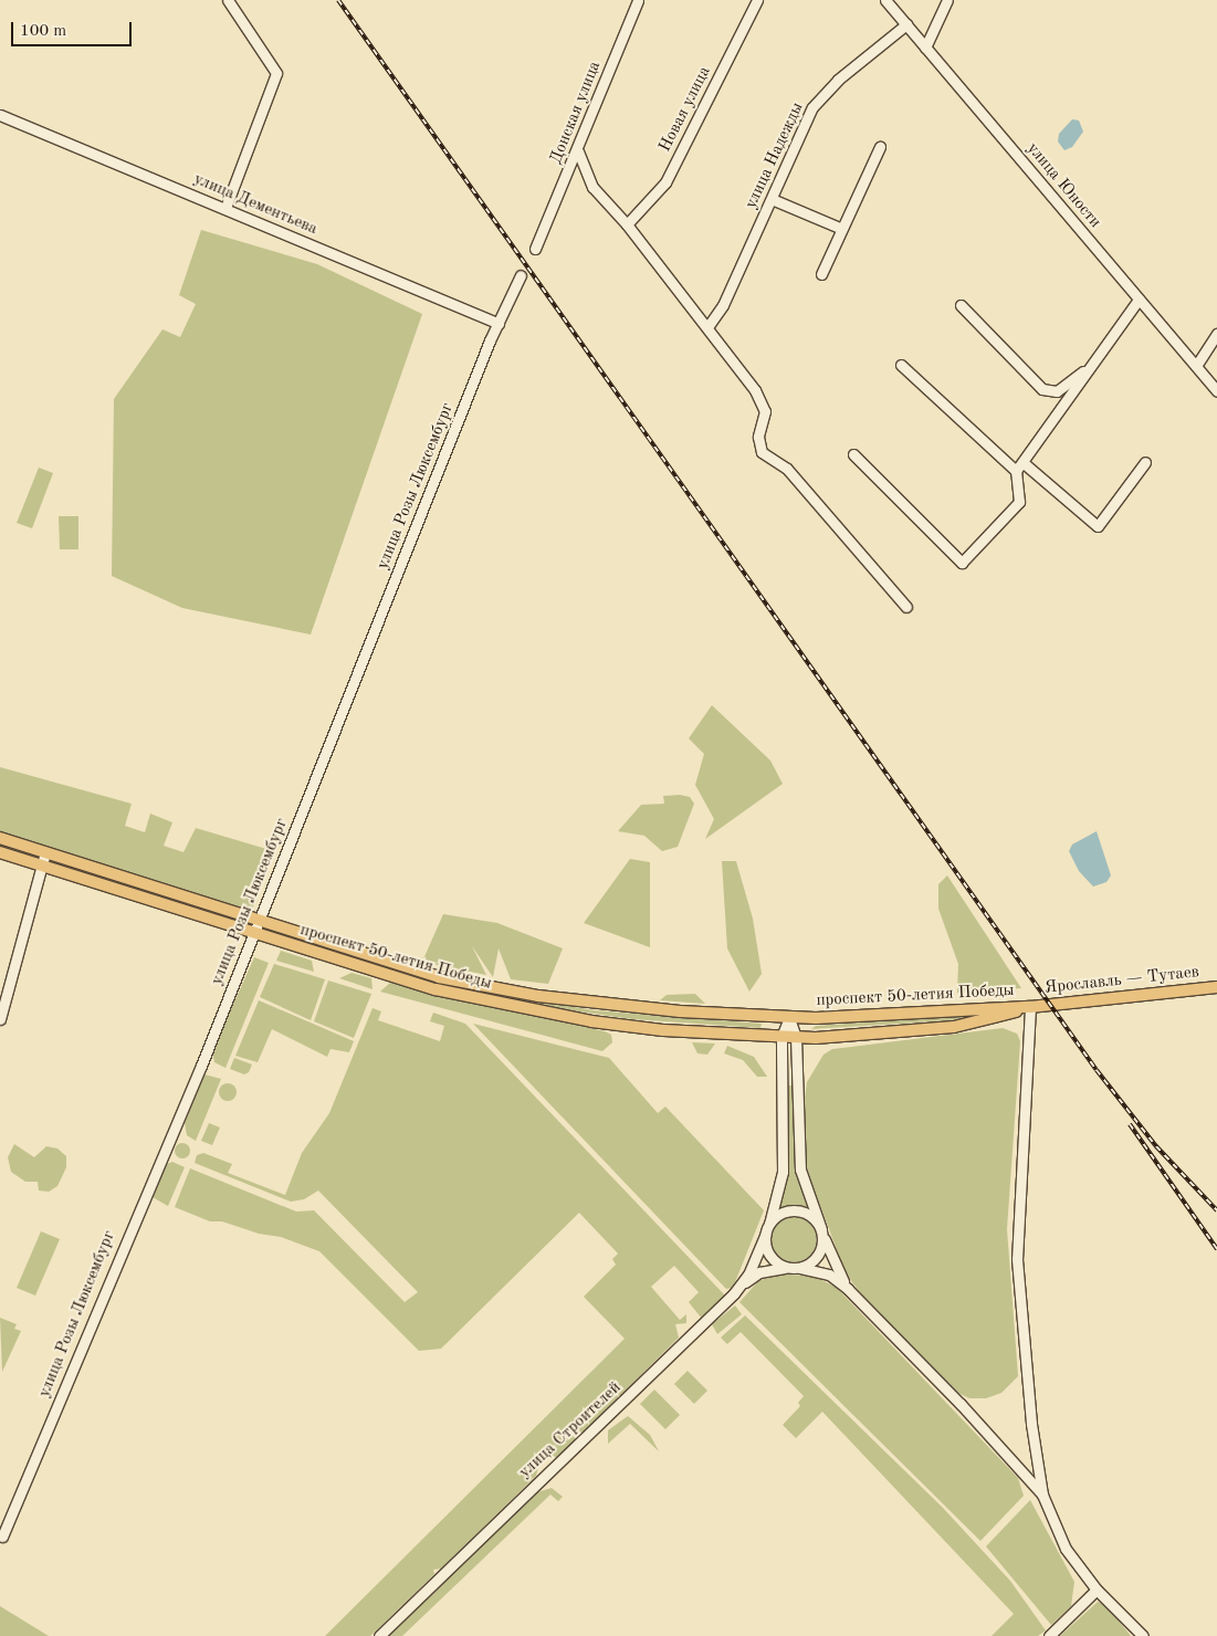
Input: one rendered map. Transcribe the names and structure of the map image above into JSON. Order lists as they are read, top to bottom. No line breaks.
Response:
{"streets":{"main road":["проспект 50-летия Победы","Ярославль — Тутаев"],"street":["Новая улица","Донская улица","улица Надежды","улица Юности","улица Дементьева","улица Розы Люксембург","улица Строителей"]},"crossings":[["улица Надежды","улица Юности"],["улица Дементьева","улица Розы Люксембург"],["улица Розы Люксембург","проспект 50-летия Победы"],["проспект 50-летия Победы","Ярославль — Тутаев"]],"scale_bar":"100 m"}
